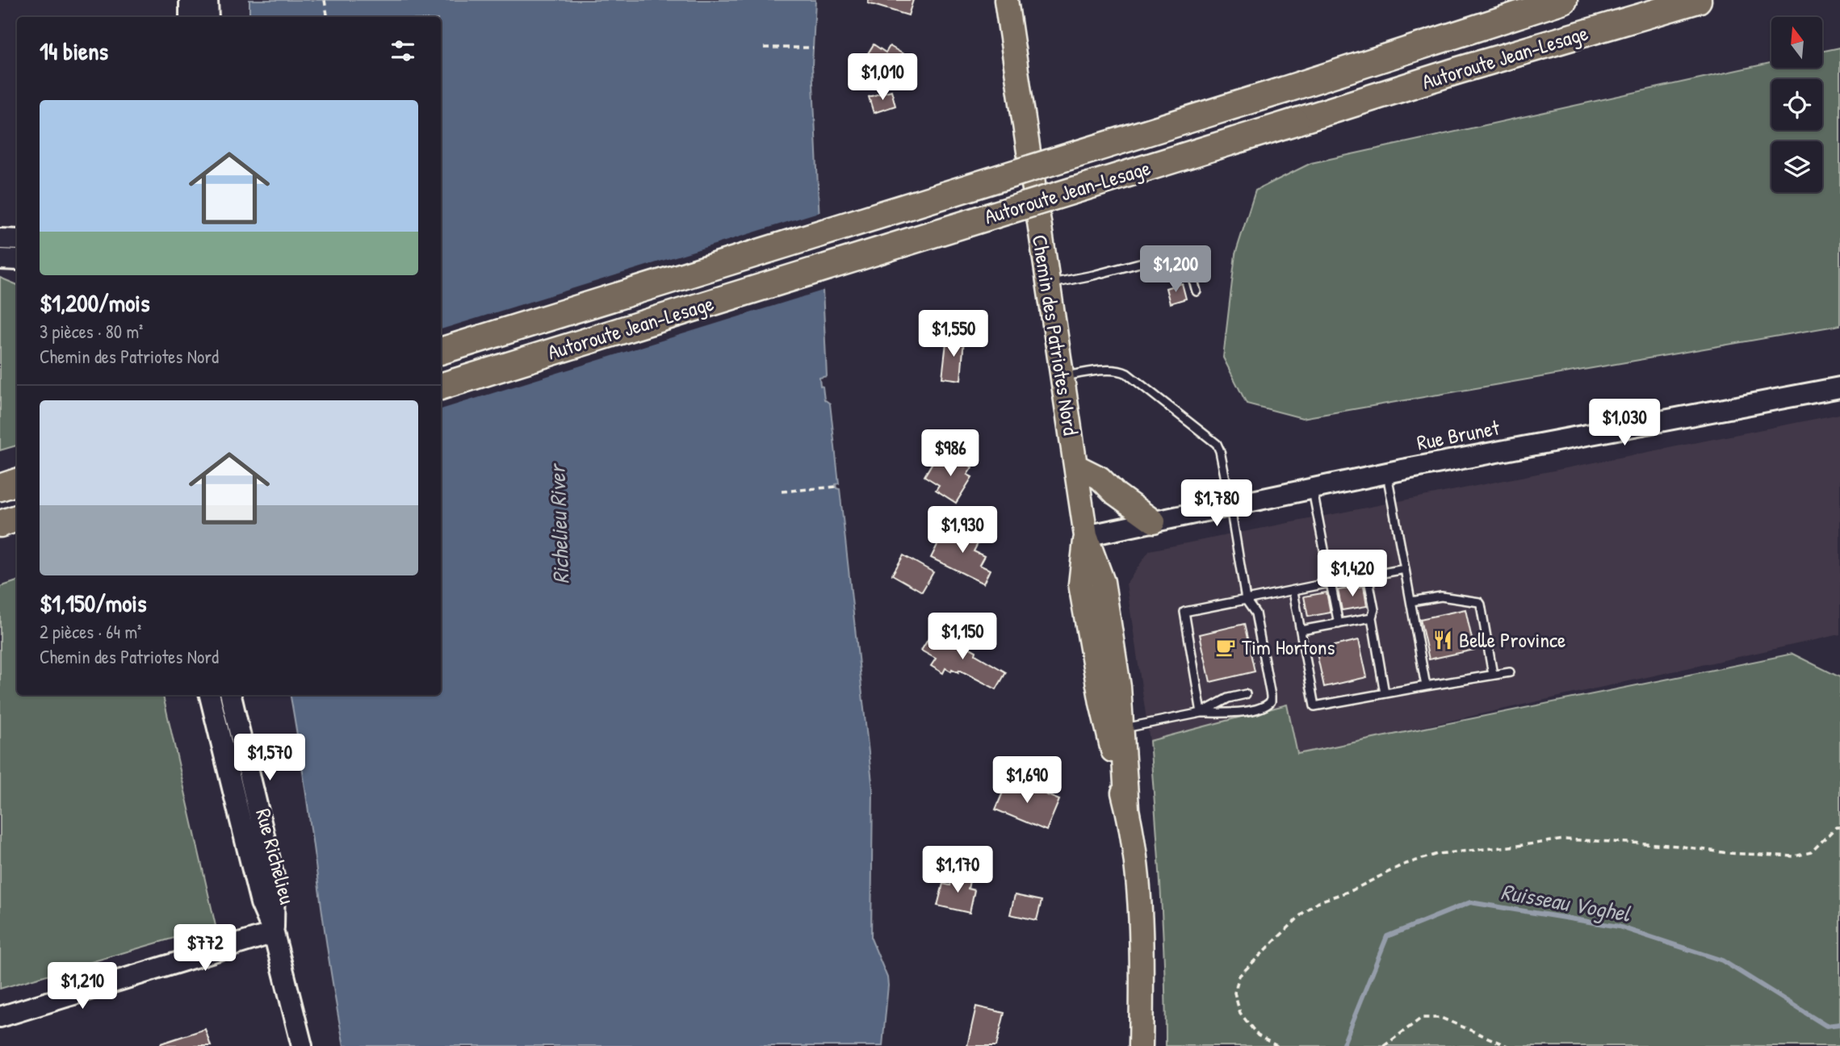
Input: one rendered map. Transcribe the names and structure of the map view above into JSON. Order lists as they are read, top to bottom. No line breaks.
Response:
{"streets":{"highway":["Autoroute Jean-Lesage"],"main road":["Chemin des Patriotes Nord"],"street":["Rue Brunet","Rue Richelieu"]},"crossings":[["Chemin des Patriotes Nord","Rue Brunet"]],"water":["Richelieu River","Ruisseau Voghel"],"places":{"restaurant":["Belle Province"],"cafe":["Tim Hortons"]},"north":"top","page":{"heading":"14 biens","price":["$1,010","$1,200","$1,550","$1,030","$986","$1,780","$1,930","$1,420","$1,150","$1,570","$1,690","$1,170","$772","$1,210"],"list":[{"name":"$1,200/mois","note":"3 pièces · 80 m² · Chemin des Patriotes Nord"},{"name":"$1,150/mois","note":"2 pièces · 64 m² · Chemin des Patriotes Nord"}]}}
